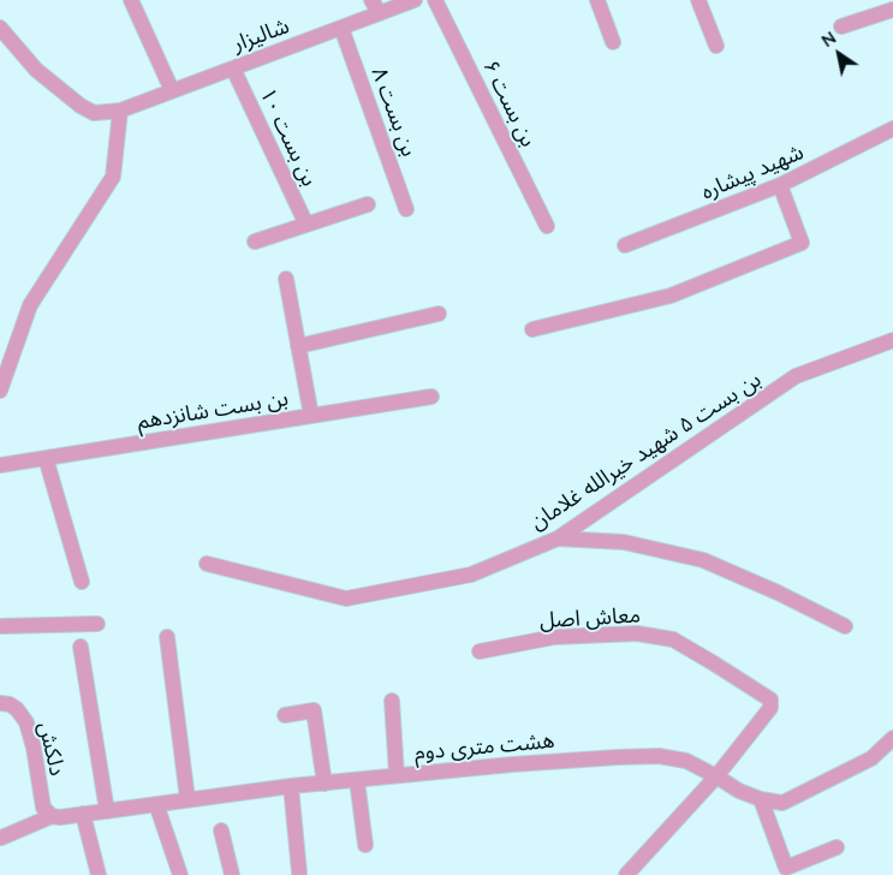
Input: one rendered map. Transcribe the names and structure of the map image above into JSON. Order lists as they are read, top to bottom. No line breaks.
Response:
{"streets":{"street":["شالیزار","بن بست ۶","بن بست ۸","بن بست ۱۰","شهید پیشاره","بن بست شانزدهم","بن بست ۵ شهید خیرالله غلامان","معاش اصل","هشت متری دوم","دلکش"]},"crossings":[["شالیزار","بن بست ۸"],["شالیزار","بن بست ۱۰"],["معاش اصل","هشت متری دوم"],["هشت متری دوم","دلکش"]],"north":"top left"}
